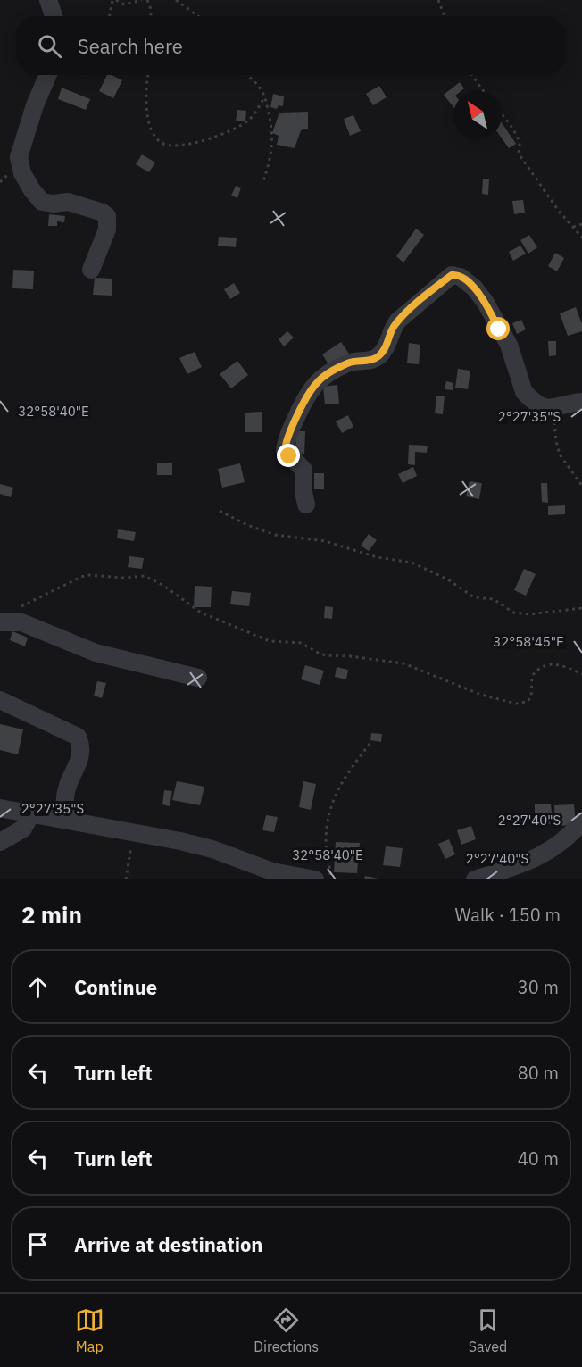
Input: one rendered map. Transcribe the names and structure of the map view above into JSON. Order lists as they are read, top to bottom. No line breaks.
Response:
{"north":"top left","page":{"search":"Search here","heading":["2 min","Walk · 150 m"],"list":[["Continue","30 m"],["Turn left","80 m"],["Turn left","40 m"],"Arrive at destination"],"nav":["Map","Directions","Saved"]},"coordinates":["32°58'40\"E","2°27'35\"S","32°58'45\"E","2°27'40\"S"]}
